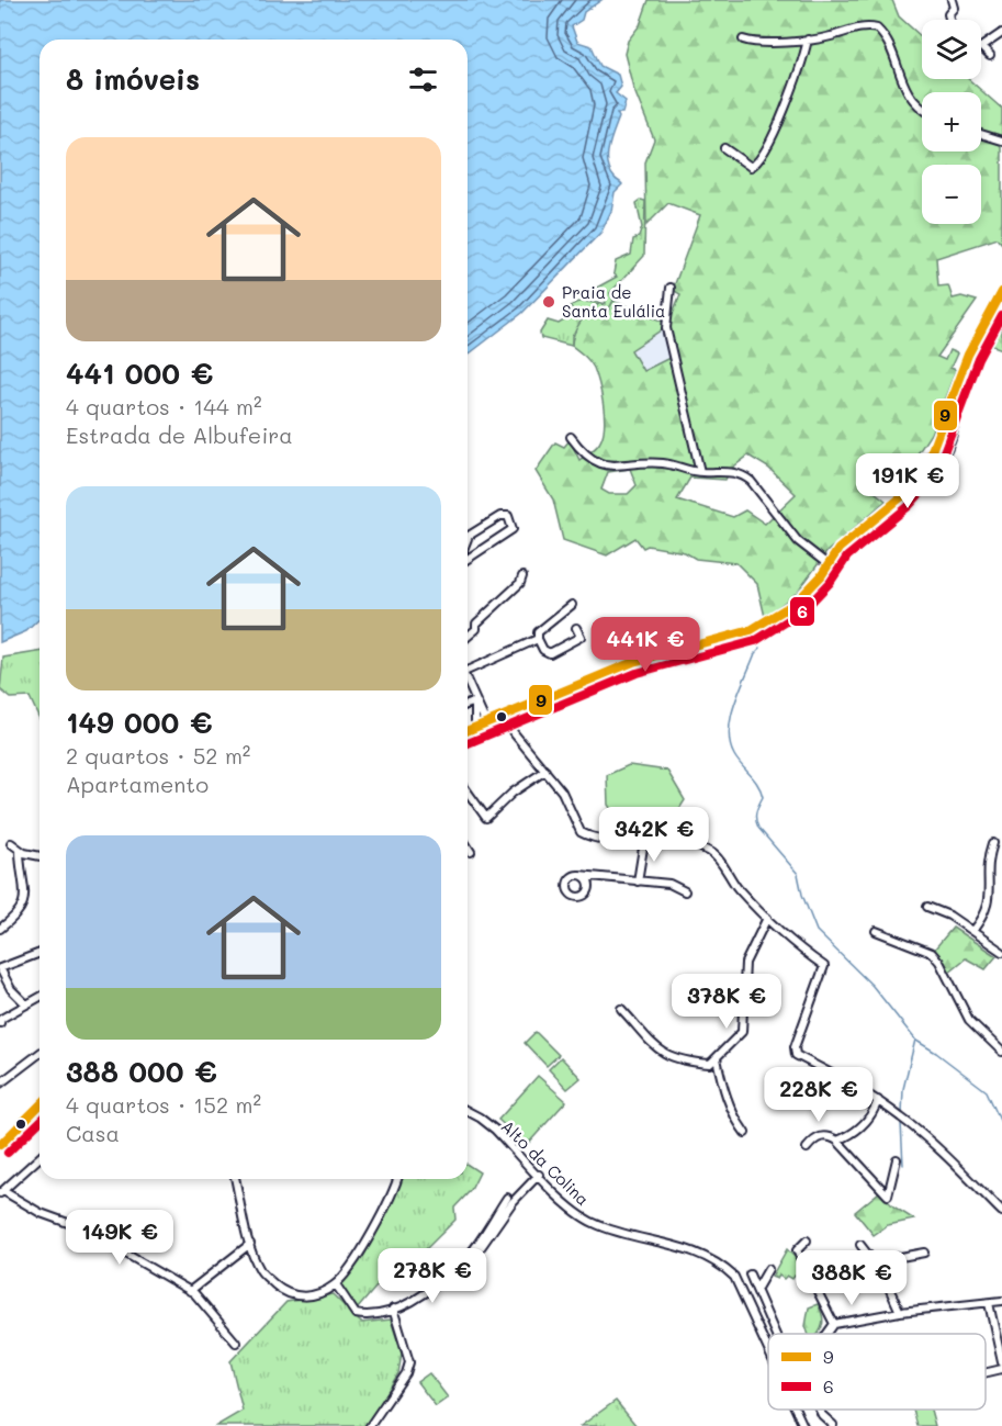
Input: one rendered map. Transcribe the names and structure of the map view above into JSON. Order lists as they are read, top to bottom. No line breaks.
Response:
{"streets":{"street":["Alto da Colina"]},"places":["Praia de Santa Eulália"],"lines":["transit line 9","transit line 6"],"legend":["9","6"],"page":{"map_buttons":["+","−"],"heading":"8 imóveis","list":[{"name":"441 000 €","note":"4 quartos · 144 m² · Estrada de Albufeira"},{"name":"149 000 €","note":"2 quartos · 52 m² · Apartamento"},{"name":"388 000 €","note":"4 quartos · 152 m² · Casa"}],"price":["191K €","441K €","342K €","378K €","228K €","149K €","278K €","388K €"]}}
